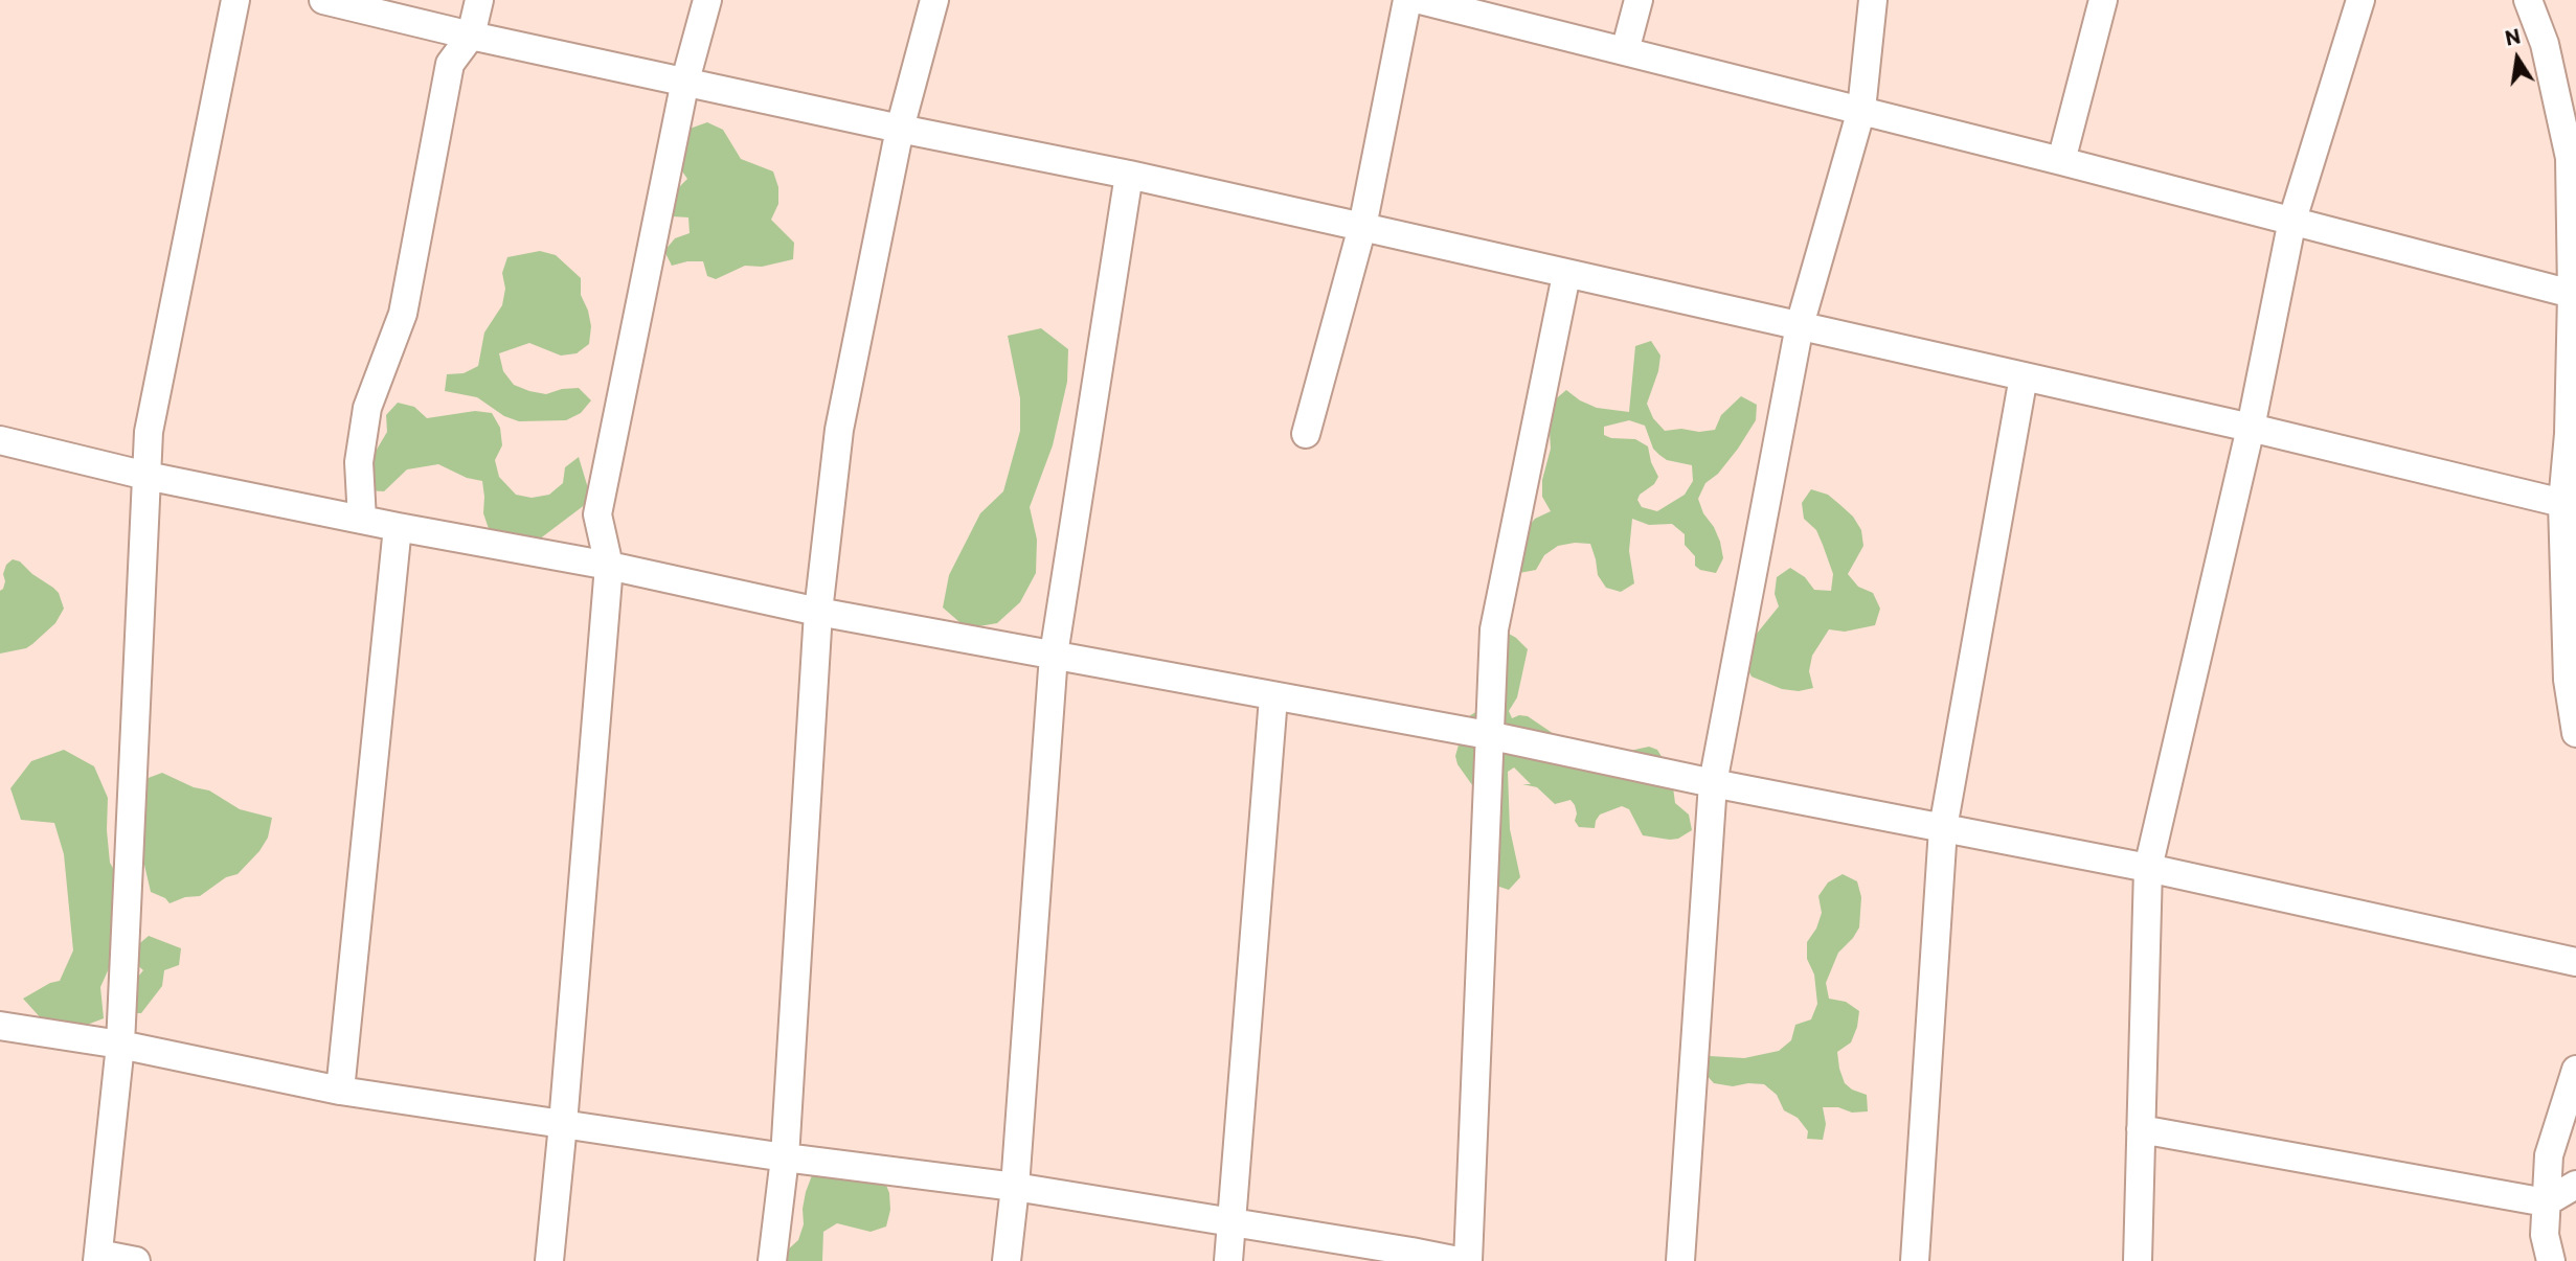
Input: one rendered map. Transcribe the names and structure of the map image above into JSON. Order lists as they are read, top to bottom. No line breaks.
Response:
{"north":"top"}
